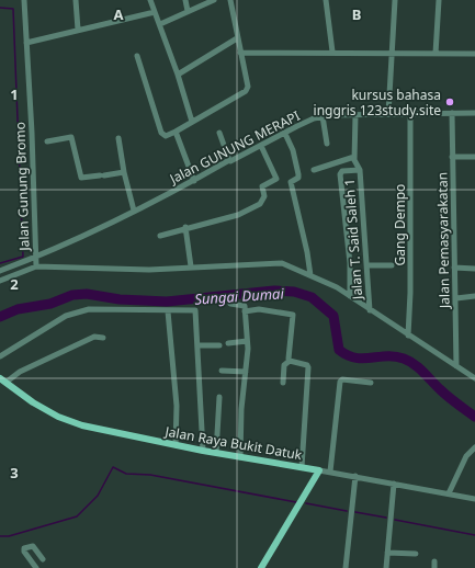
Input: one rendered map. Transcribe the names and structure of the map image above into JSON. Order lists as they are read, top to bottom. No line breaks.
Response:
{"streets":{"main road":["Jalan Raya Bukit Datuk"],"street":["Jalan GUNUNG MERAPI","Jalan Gunung Bromo","Gang Dempo","Jalan T. Said Saleh 1","Jalan Pemasyarakatan"]},"crossings":[["Jalan GUNUNG MERAPI","Jalan Gunung Bromo"],["Jalan GUNUNG MERAPI","Gang Dempo"],["Jalan GUNUNG MERAPI","Jalan T. Said Saleh 1"],["Jalan GUNUNG MERAPI","Jalan Pemasyarakatan"]],"water":["Sungai Dumai"],"places":["kursus bahasa inggris 123study.site"],"grid":{"columns":["A","B"],"rows":["1","2","3"]}}
